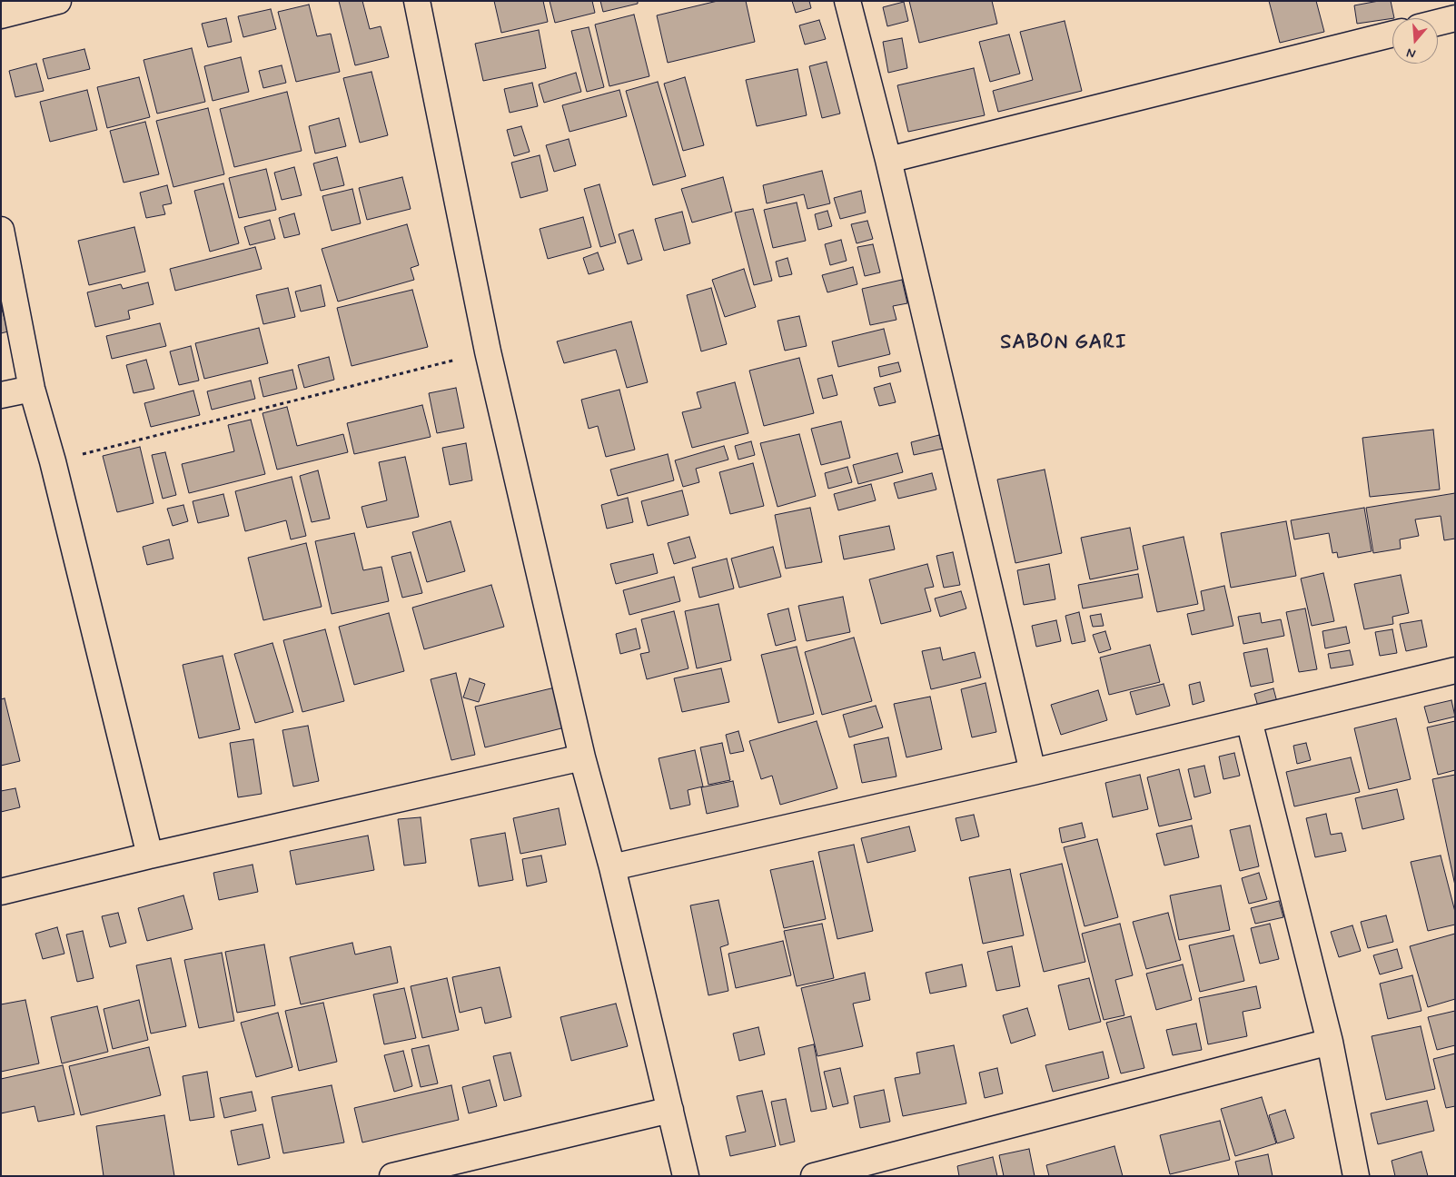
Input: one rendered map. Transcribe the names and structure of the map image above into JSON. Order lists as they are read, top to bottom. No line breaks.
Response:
{"districts":["SABON GARI"],"north":"bottom"}
